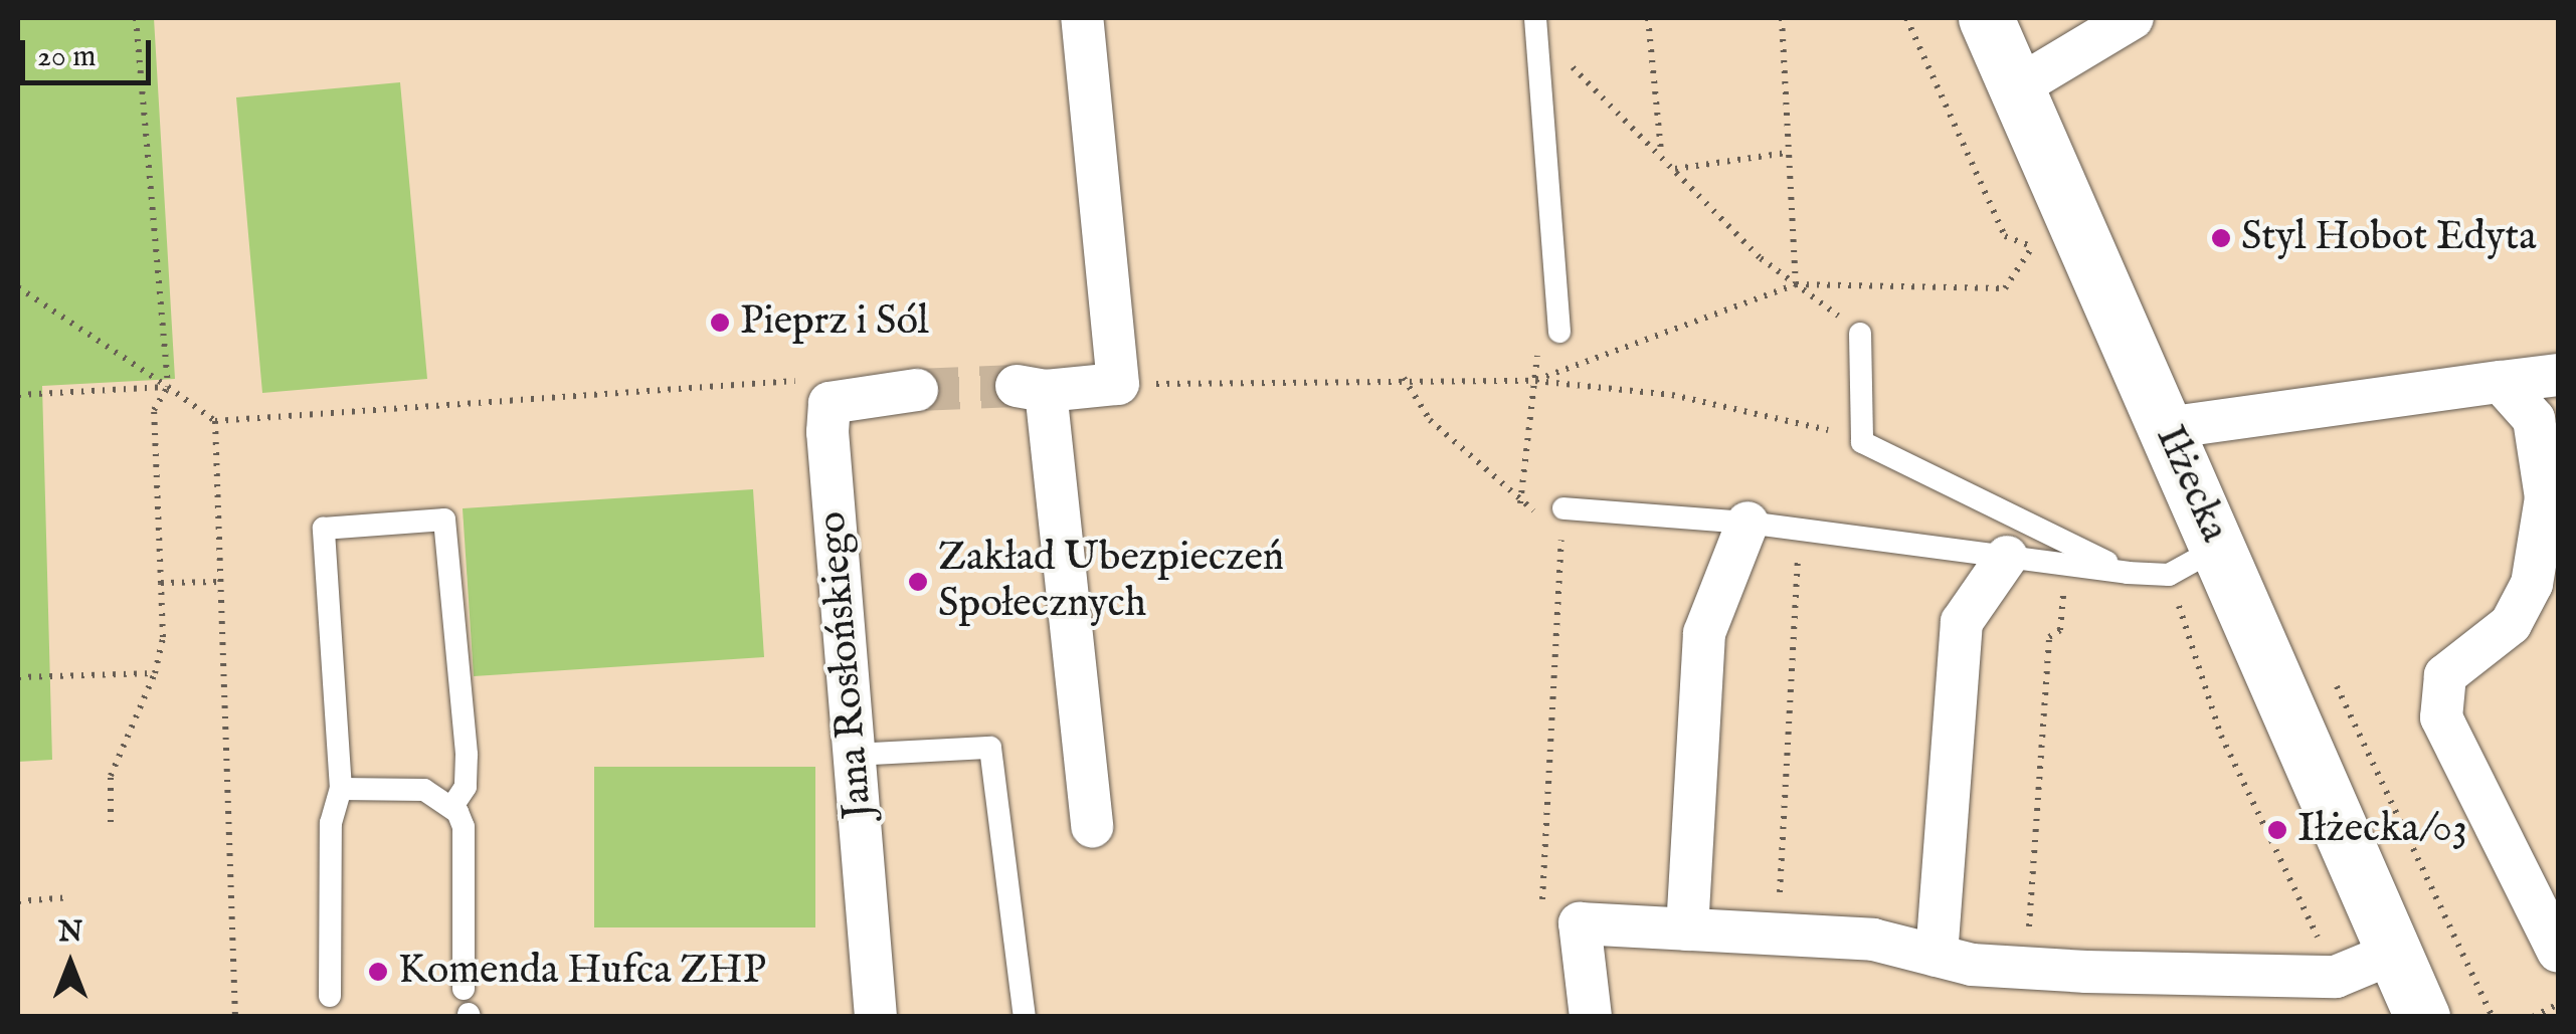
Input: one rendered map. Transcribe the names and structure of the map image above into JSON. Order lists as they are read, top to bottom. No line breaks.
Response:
{"streets":{"street":["Iłżecka","Jana Rosłońskiego"]},"places":["Styl Hobot Edyta","Pieprz i Sól","Zakład Ubezpieczeń Społecznych","Iłżecka/03","Komenda Hufca ZHP"],"scale_bar":"20 m","north":"top"}
